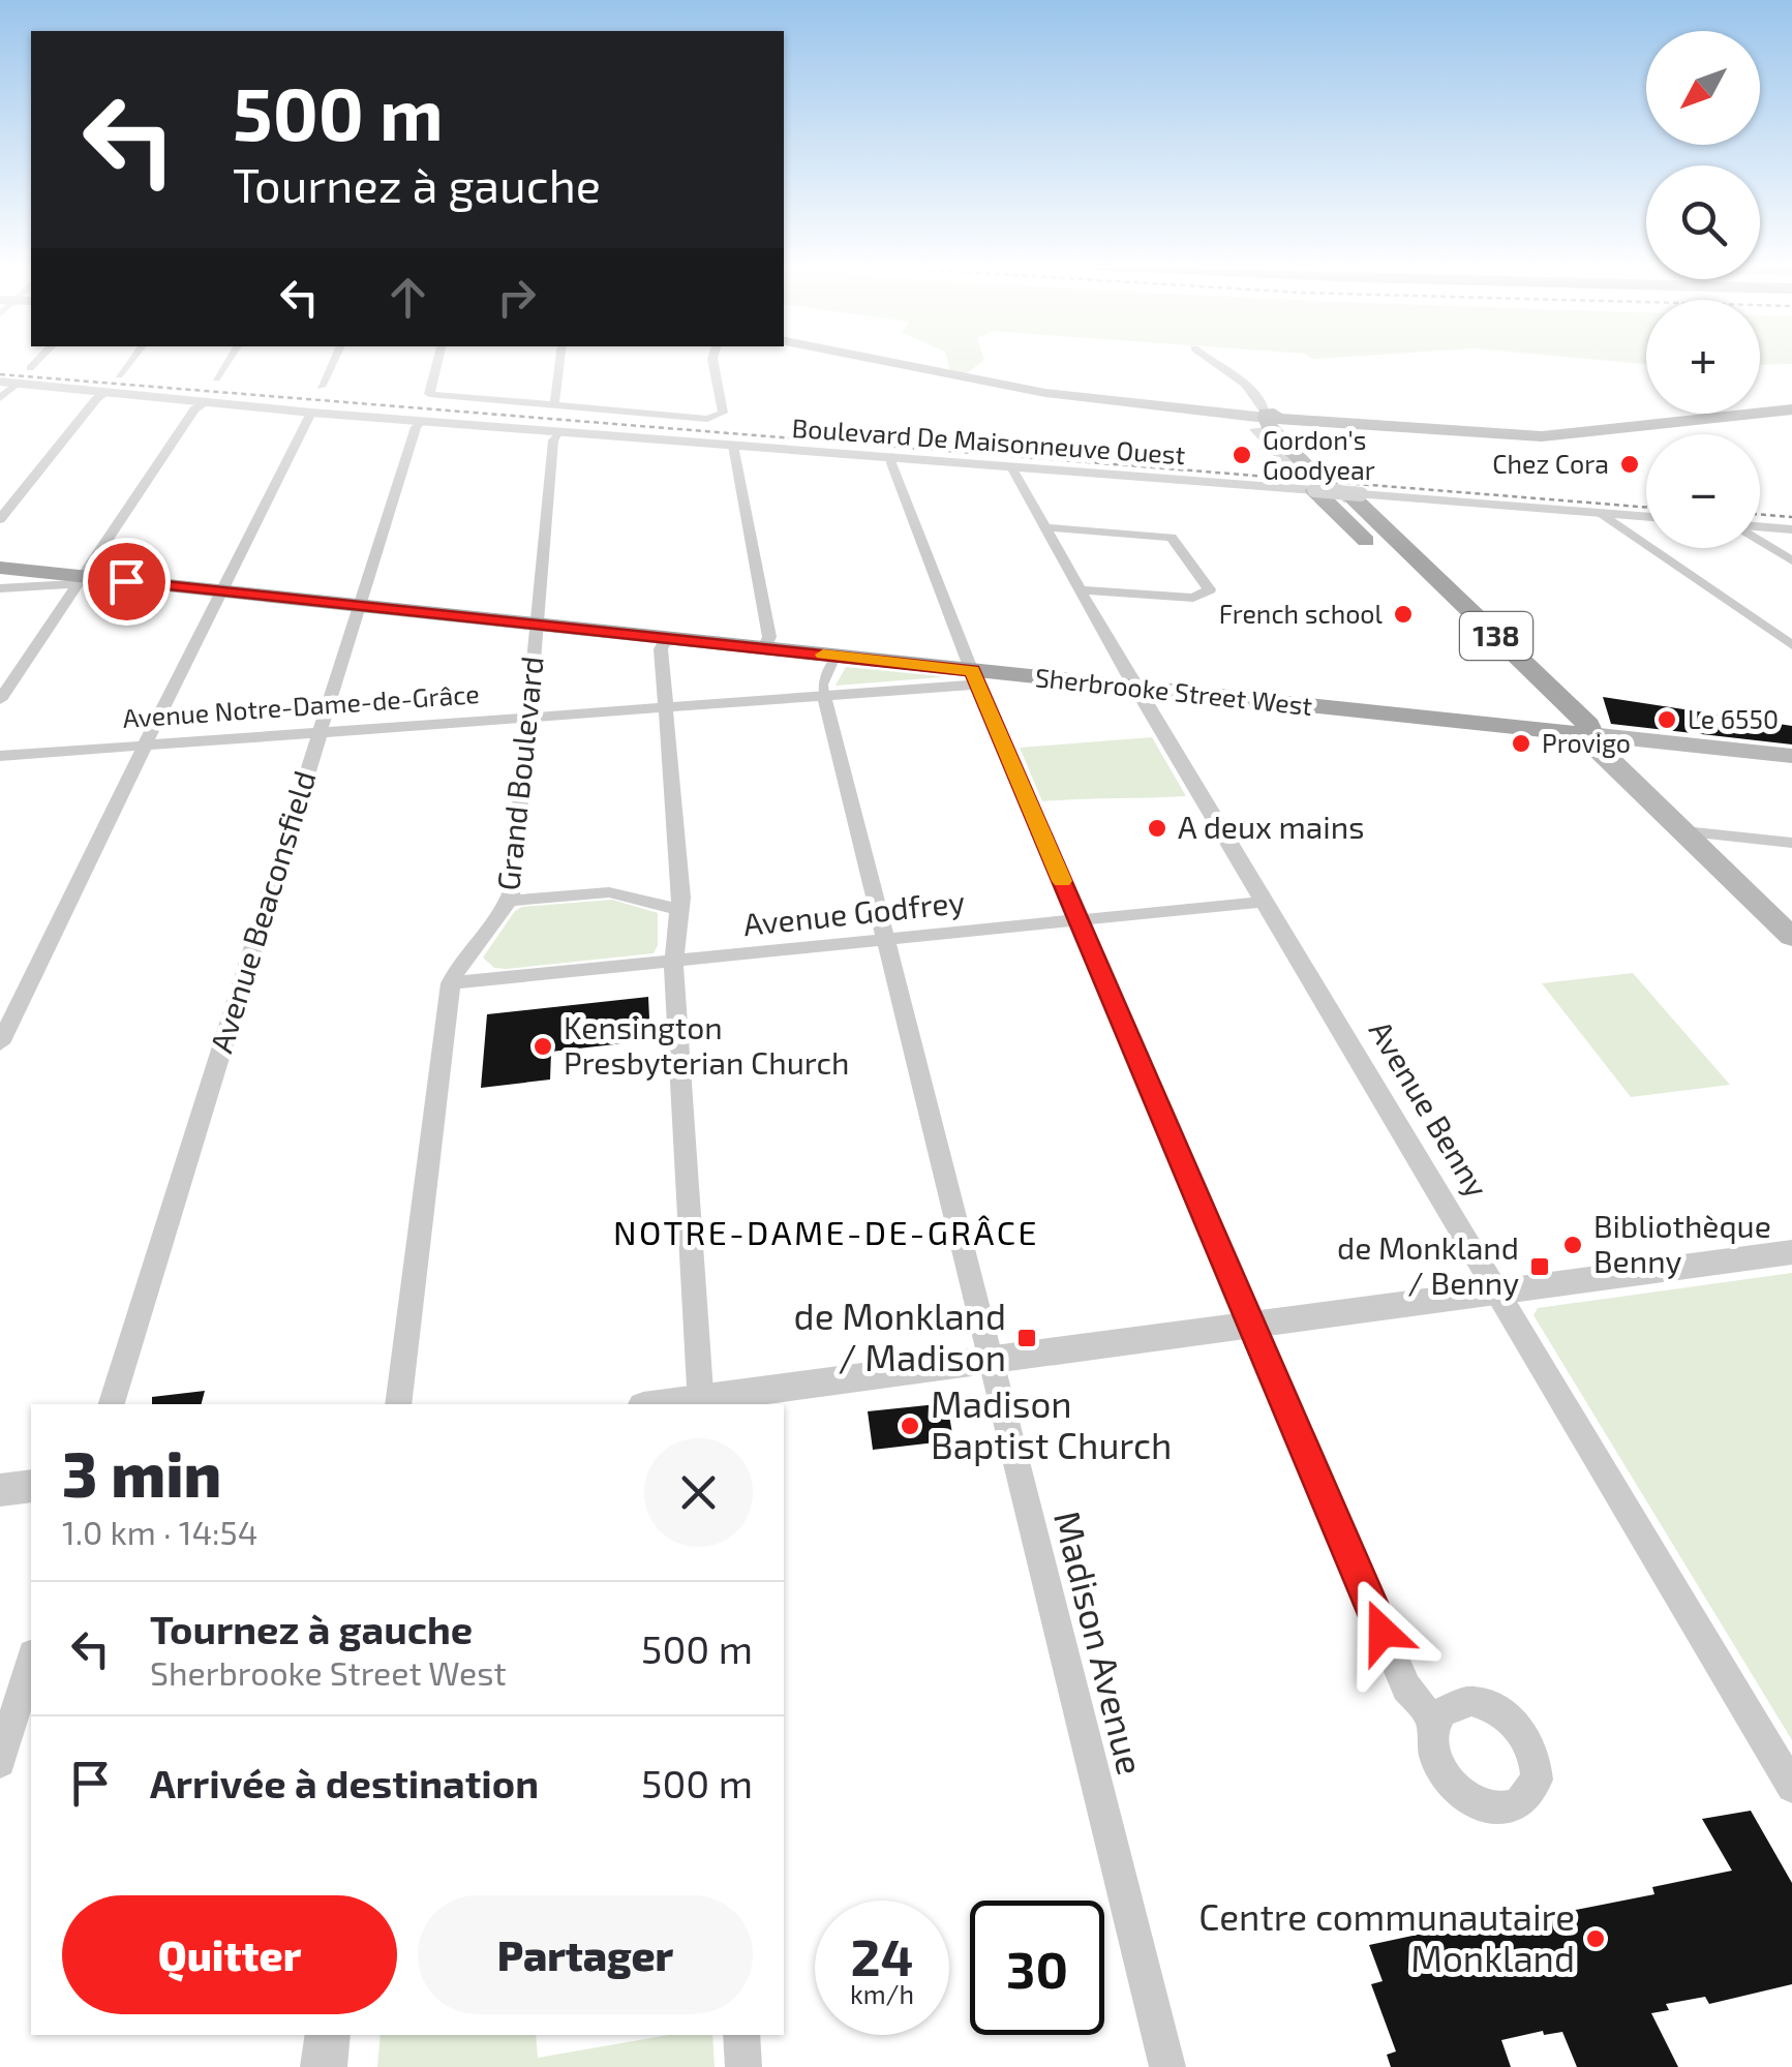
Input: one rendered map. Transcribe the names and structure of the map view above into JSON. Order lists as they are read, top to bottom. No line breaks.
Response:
{"streets":{"main road":["138","Sherbrooke Street West"],"street":["Boulevard De Maisonneuve Ouest","Avenue Notre-Dame-de-Grâce","Grand Boulevard","Avenue Beaconsfield","Avenue Godfrey","Avenue Benny","Madison Avenue"]},"crossings":[["Boulevard De Maisonneuve Ouest","138"],["Boulevard De Maisonneuve Ouest","Grand Boulevard"],["Boulevard De Maisonneuve Ouest","Avenue Beaconsfield"],["Boulevard De Maisonneuve Ouest","Avenue Benny"],["138","Sherbrooke Street West"],["Sherbrooke Street West","Avenue Notre-Dame-de-Grâce"],["Sherbrooke Street West","Grand Boulevard"],["Sherbrooke Street West","Avenue Beaconsfield"],["Sherbrooke Street West","Avenue Benny"],["Avenue Notre-Dame-de-Grâce","Grand Boulevard"],["Avenue Notre-Dame-de-Grâce","Avenue Beaconsfield"],["Avenue Notre-Dame-de-Grâce","Madison Avenue"],["Grand Boulevard","Avenue Godfrey"],["Avenue Godfrey","Avenue Benny"],["Avenue Godfrey","Madison Avenue"]],"districts":["NOTRE-DAME-DE-GRÂCE"],"places":{"other":["Gordon's Goodyear","Chez Cora","French school","Le 6550","Provigo","A deux mains","Kensington Presbyterian Church","Bibliothèque Benny","Madison Baptist Church","Centre communautaire Monkland"],"transit":["de Monkland / Benny","de Monkland / Madison"]},"north":"bottom left","page":{"map_buttons":["+","−"],"turn":["500 m","Tournez à gauche"],"heading":["3 min","1.0 km · 14:54"],"list":[{"name":"Tournez à gauche","note":"Sherbrooke Street West","value":"500 m"},{"name":"Arrivée à destination","value":"500 m"}],"buttons":["Quitter","Partager"],"speed":"24 km/h","limit":"30"}}
